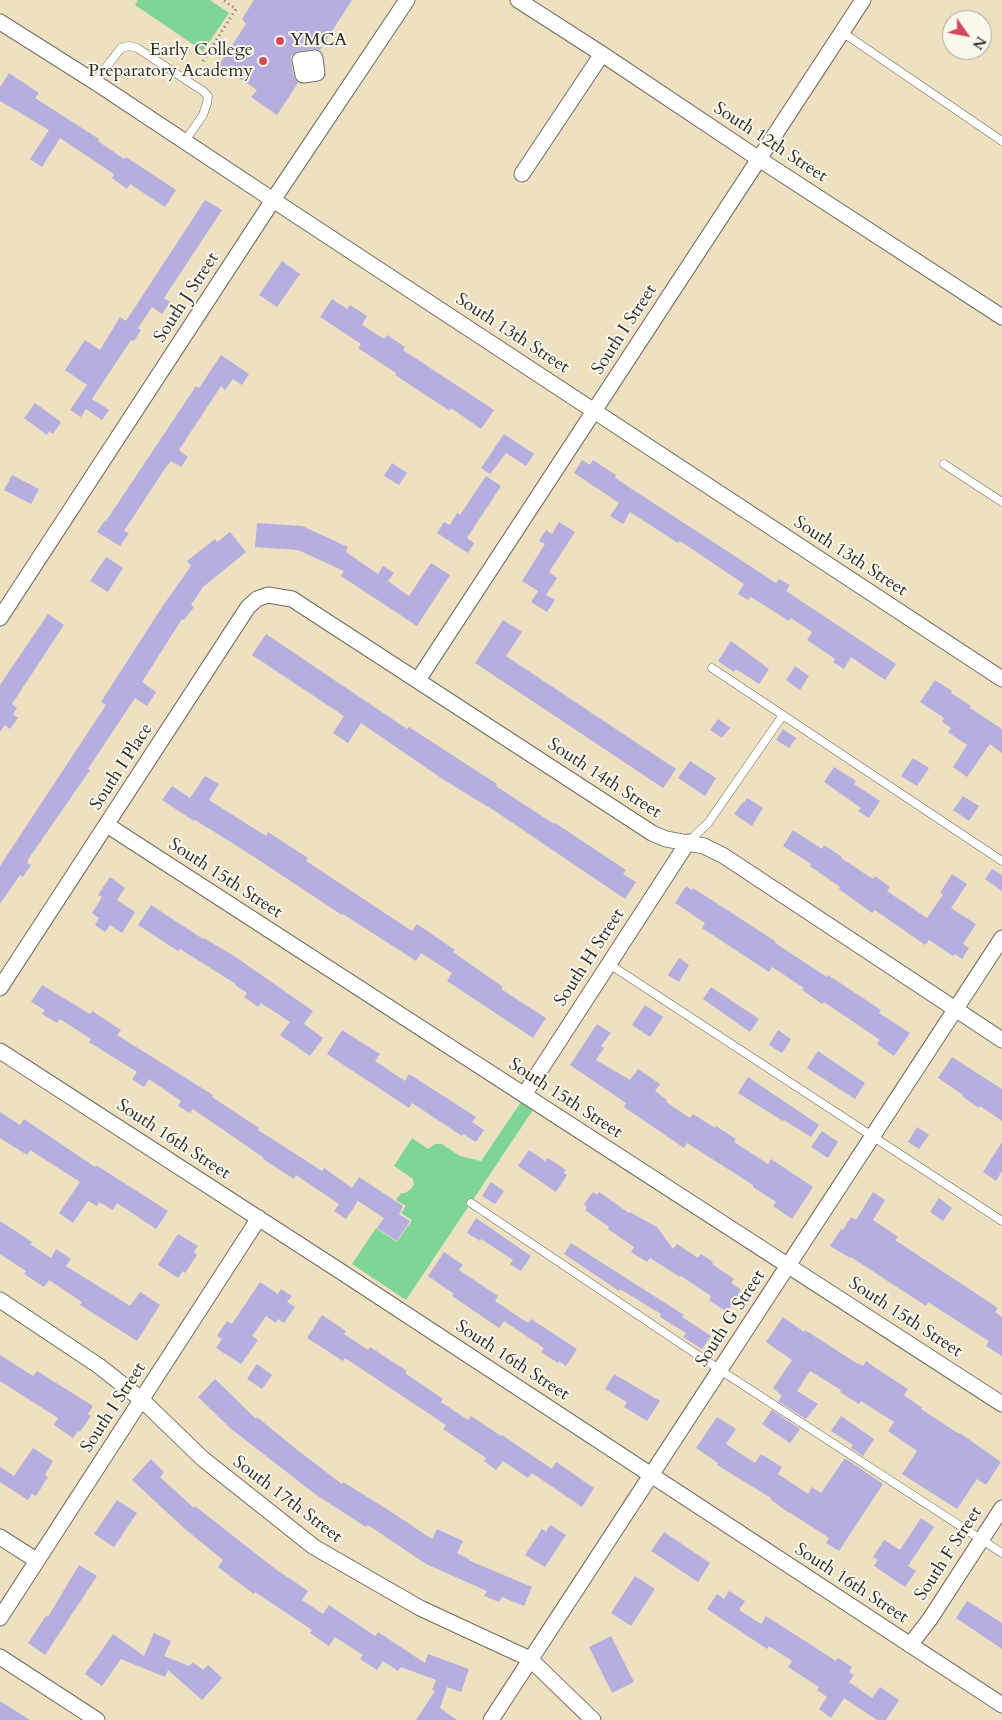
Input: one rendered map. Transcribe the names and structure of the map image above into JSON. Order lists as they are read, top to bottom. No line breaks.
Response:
{"streets":{"street":["South 12th Street","South J Street","South I Street","South 13th Street","South I Place","South 14th Street","South 15th Street","South H Street","South 16th Street","South G Street","South 17th Street","South F Street"]},"crossings":[["South 12th Street","South I Street"],["South J Street","South 13th Street"],["South I Street","South 13th Street"],["South I Street","South 14th Street"],["South I Street","South 16th Street"],["South I Street","South 17th Street"],["South I Place","South 14th Street"],["South I Place","South 15th Street"],["South 14th Street","South H Street"],["South 14th Street","South G Street"],["South 15th Street","South H Street"],["South 15th Street","South G Street"],["South 16th Street","South G Street"],["South 16th Street","South F Street"],["South G Street","South 17th Street"]],"places":["YMCA","Early College Preparatory Academy"],"north":"bottom right"}
